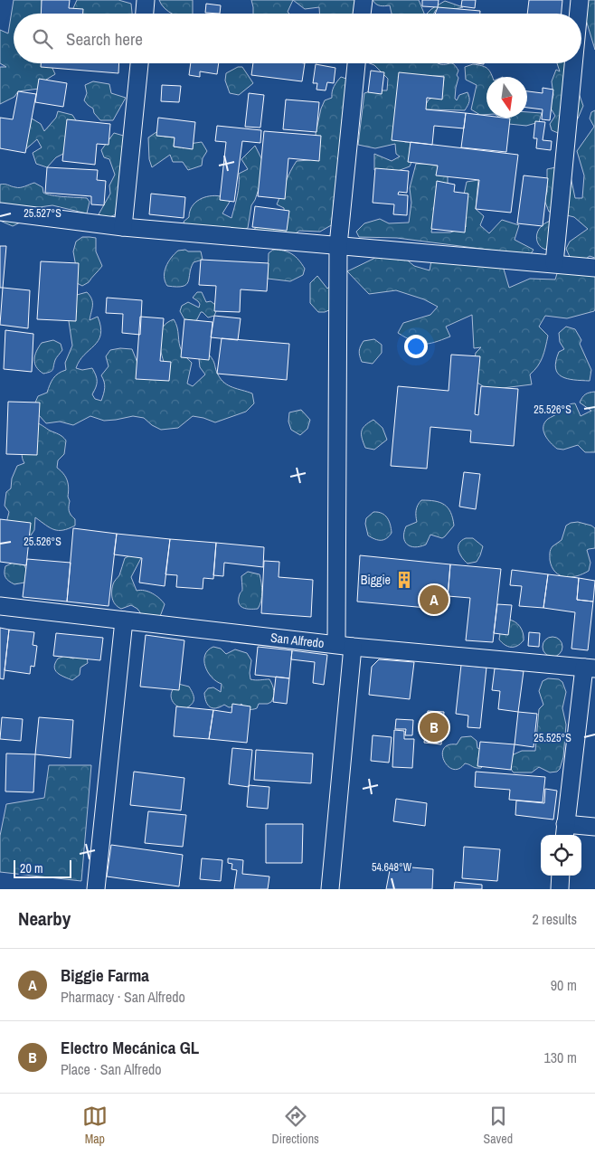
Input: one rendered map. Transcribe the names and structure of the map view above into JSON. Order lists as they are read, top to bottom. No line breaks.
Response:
{"streets":{"street":["San Alfredo"]},"places":{"building":["Biggie"]},"scale_bar":"20 m","north":"bottom","page":{"search":"Search here","pins":["A","B"],"scale":"20 m","heading":["Nearby","2 results"],"list":[{"mark":"A","name":"Biggie Farma","note":"Pharmacy · San Alfredo","value":"90 m"},{"mark":"B","name":"Electro Mecánica GL","note":"Place · San Alfredo","value":"130 m"}],"nav":["Map","Directions","Saved"]},"coordinates":["25.527°S","25.526°S","25.525°S","54.648°W"]}
